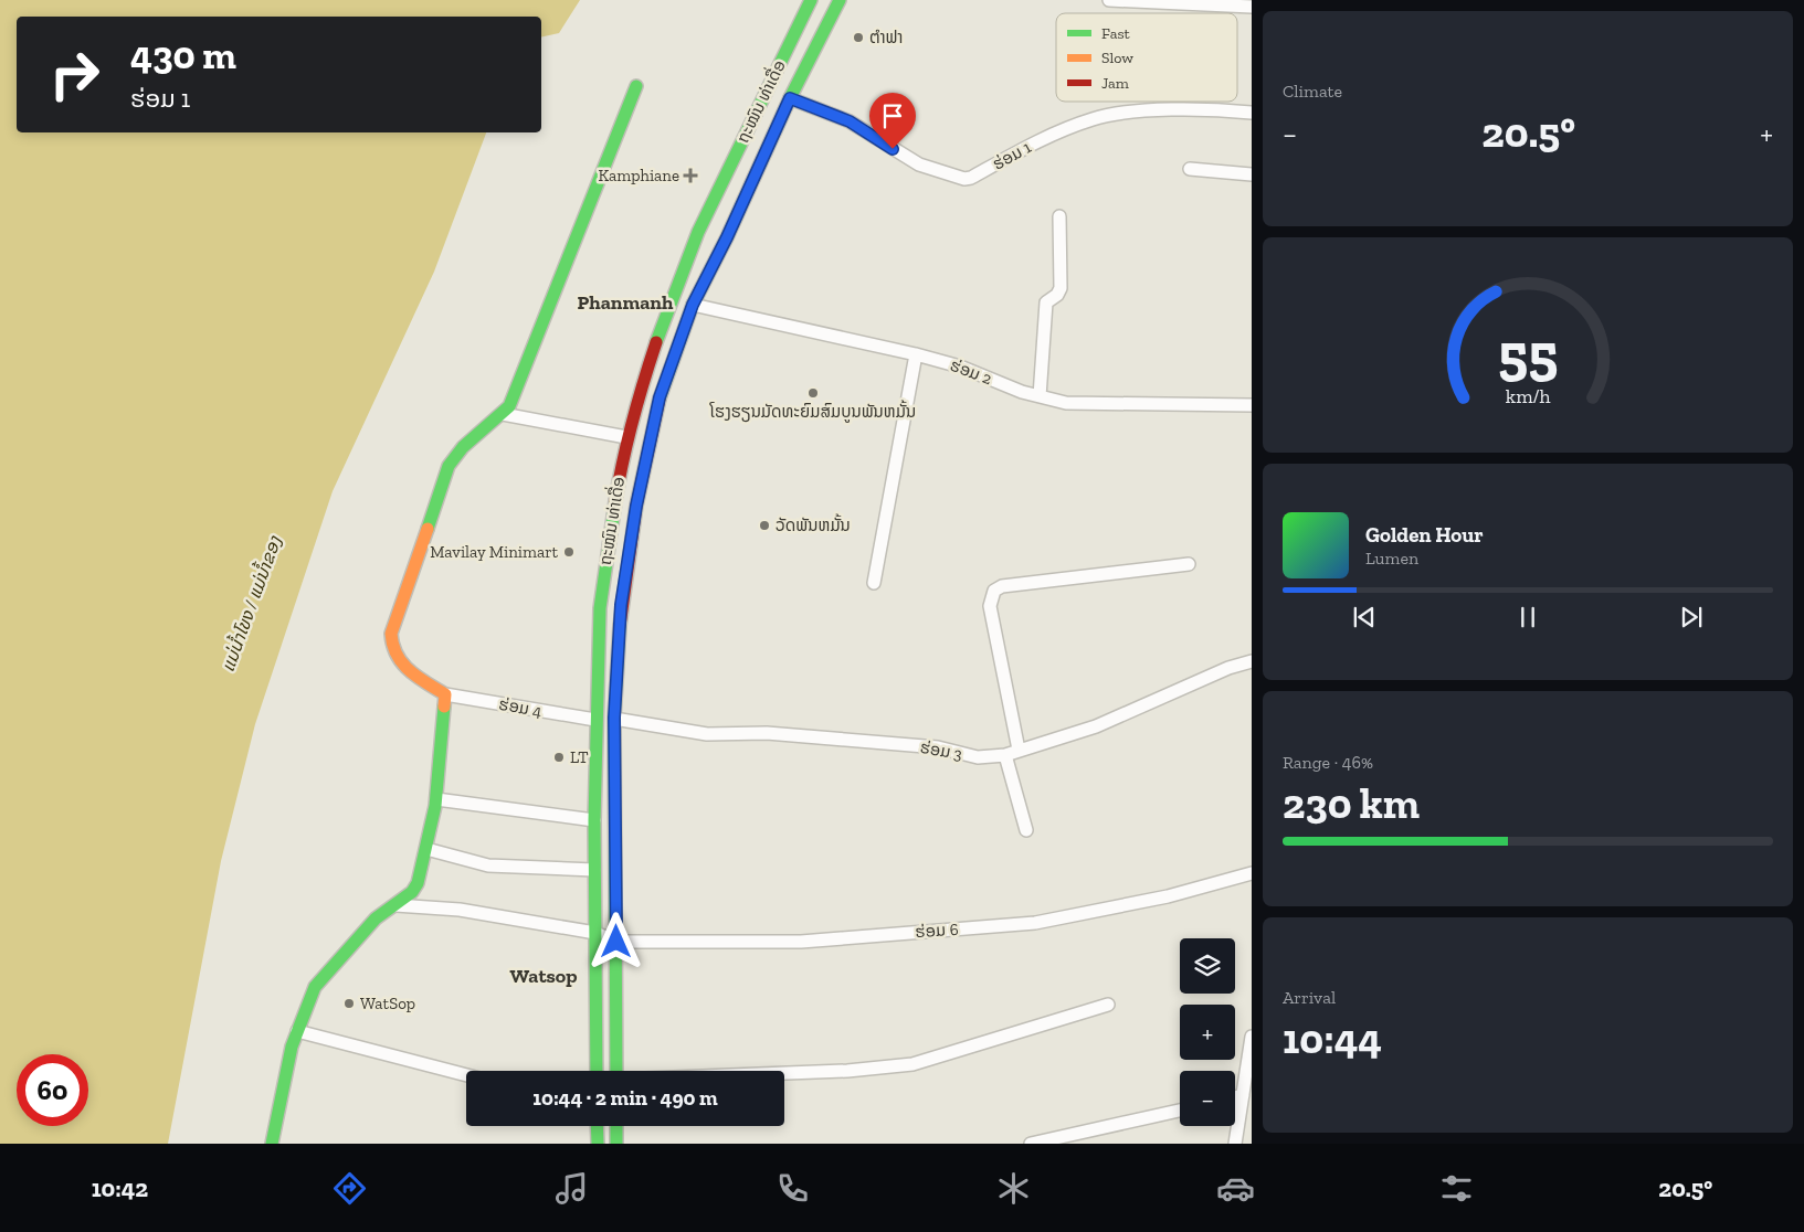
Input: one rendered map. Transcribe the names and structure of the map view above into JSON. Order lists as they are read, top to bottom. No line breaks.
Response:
{"streets":{"main road":["ຖະໝົນ ທ່າເດື່ອ"],"street":["ຮ່ອມ 1","ຮ່ອມ 2","ຮ່ອມ 4","ຮ່ອມ 3","ຮ່ອມ 6"]},"crossings":[["ຖະໝົນ ທ່າເດື່ອ","ຮ່ອມ 1"],["ຖະໝົນ ທ່າເດື່ອ","ຮ່ອມ 2"],["ຖະໝົນ ທ່າເດື່ອ","ຮ່ອມ 4"],["ຖະໝົນ ທ່າເດື່ອ","ຮ່ອມ 3"],["ຖະໝົນ ທ່າເດື່ອ","ຮ່ອມ 6"]],"districts":["Phanmanh","Watsop"],"water":["แม่น้ำโขง / ແມ່ນ້ຳຂອງ"],"places":{"other":["ຕຳຟາ","ໂຮງຮຽນມັດທະຍົມສົມບູນພັນຫມັ້ນ","ວັດພັນຫມັ້ນ","Mavilay Minimart","LT","WatSop"],"health":["Kamphiane"]},"legend":["Fast","Slow","Jam"],"page":{"tile":["Climate",["Range · 46%","230 km"],["Arrival","10:44"]],"turn":["430 m","ຮ່ອມ 1"],"heat":["−","20.5°","+"],"song":["Golden Hour","Lumen"],"map_buttons":["+","−"],"limit":"60","trip":"10:44 · 2 min · 490 m","tabs":["10:42","20.5°"],"gauge":["55","km/h"]}}
